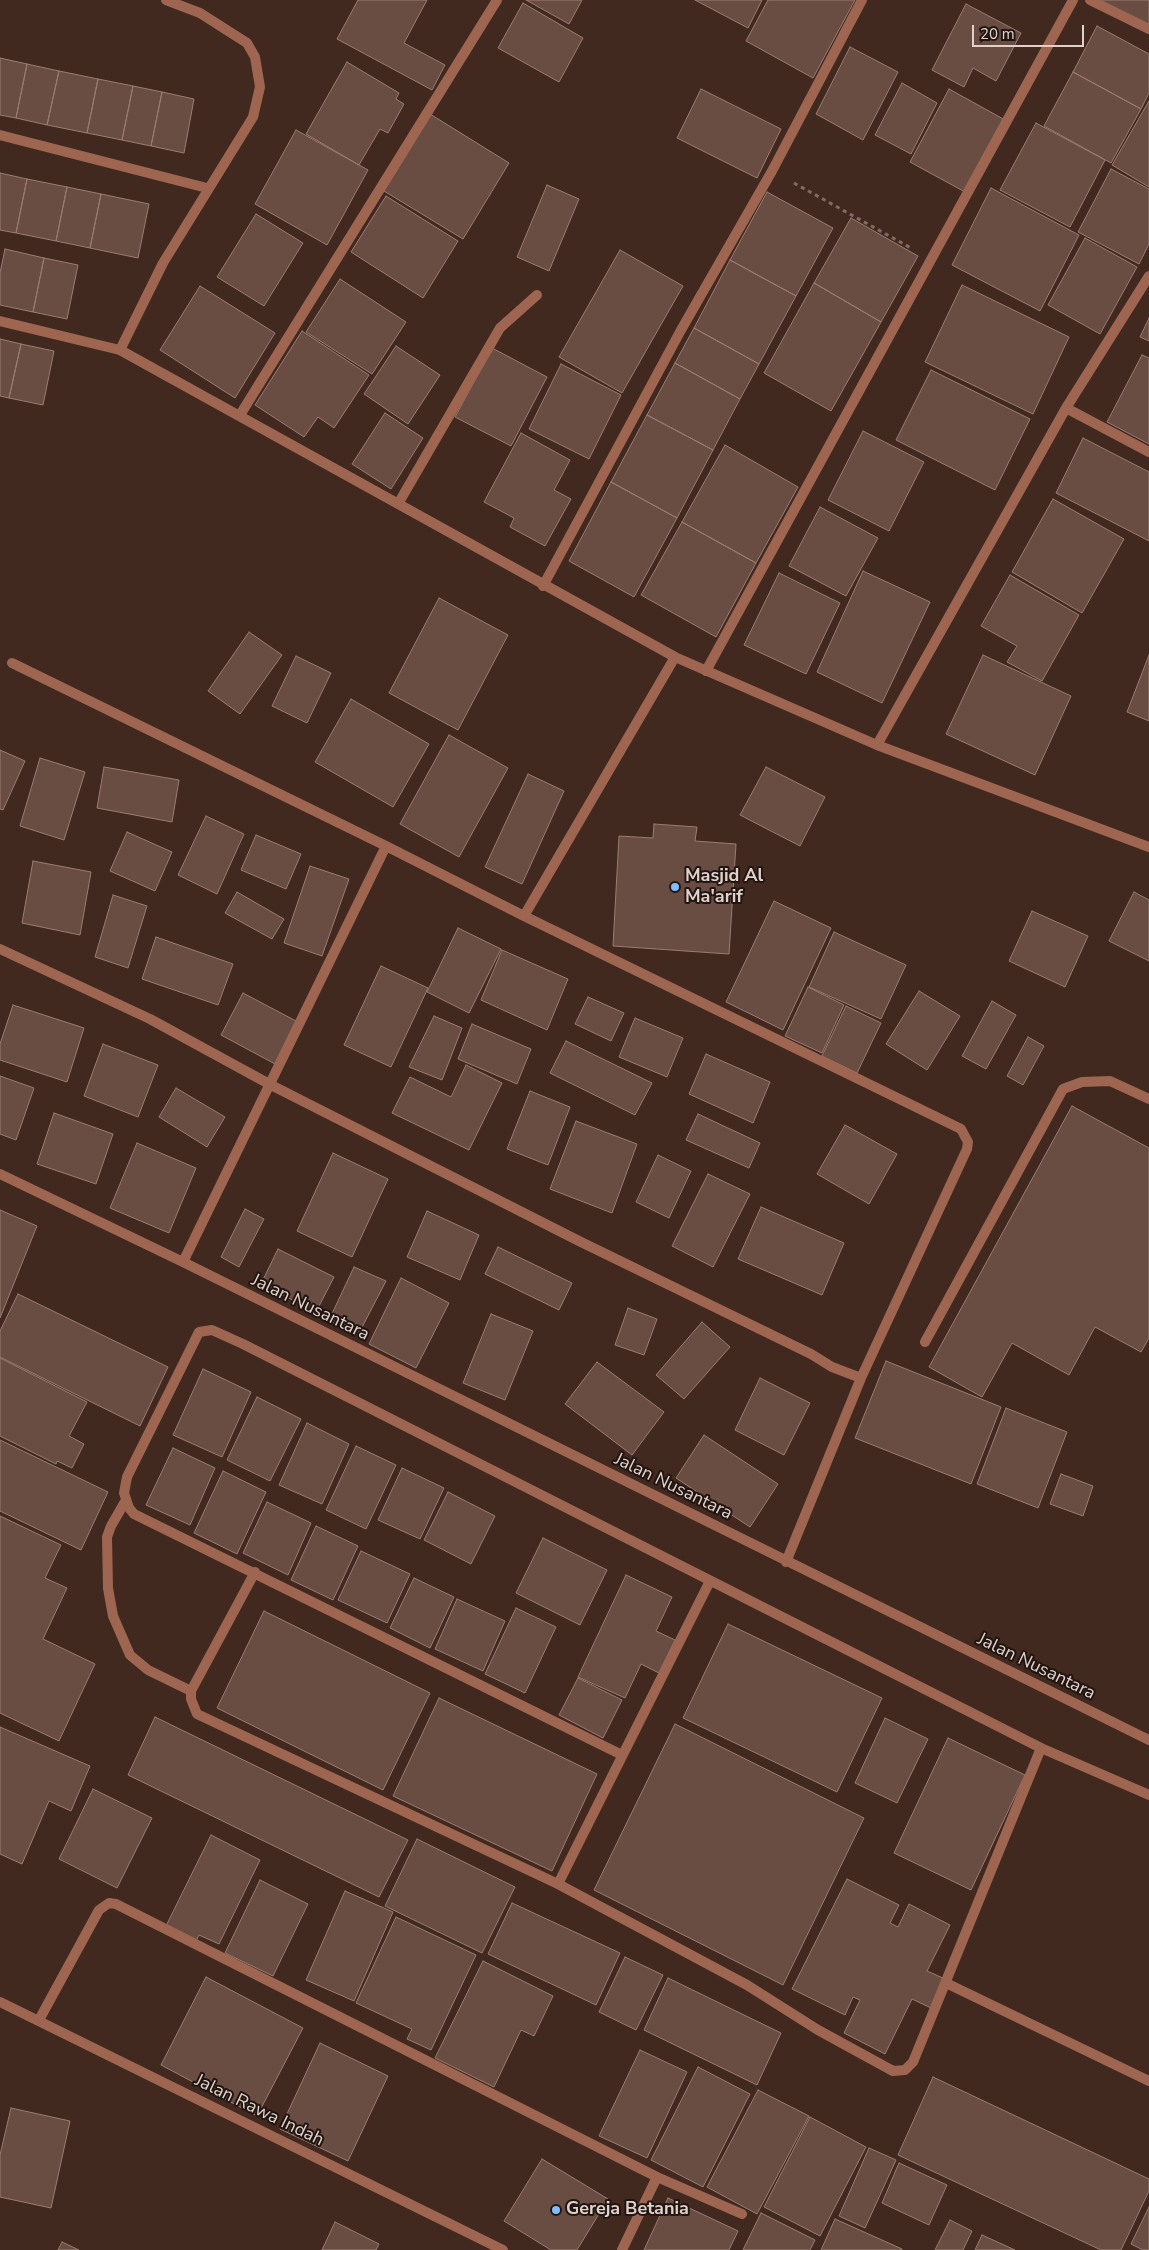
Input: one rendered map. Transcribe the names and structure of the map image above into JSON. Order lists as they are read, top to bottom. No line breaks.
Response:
{"streets":{"street":["Jalan Nusantara","Jalan Rawa Indah"]},"places":["Masjid Al Ma'arif","Gereja Betania"],"scale_bar":"20 m"}
